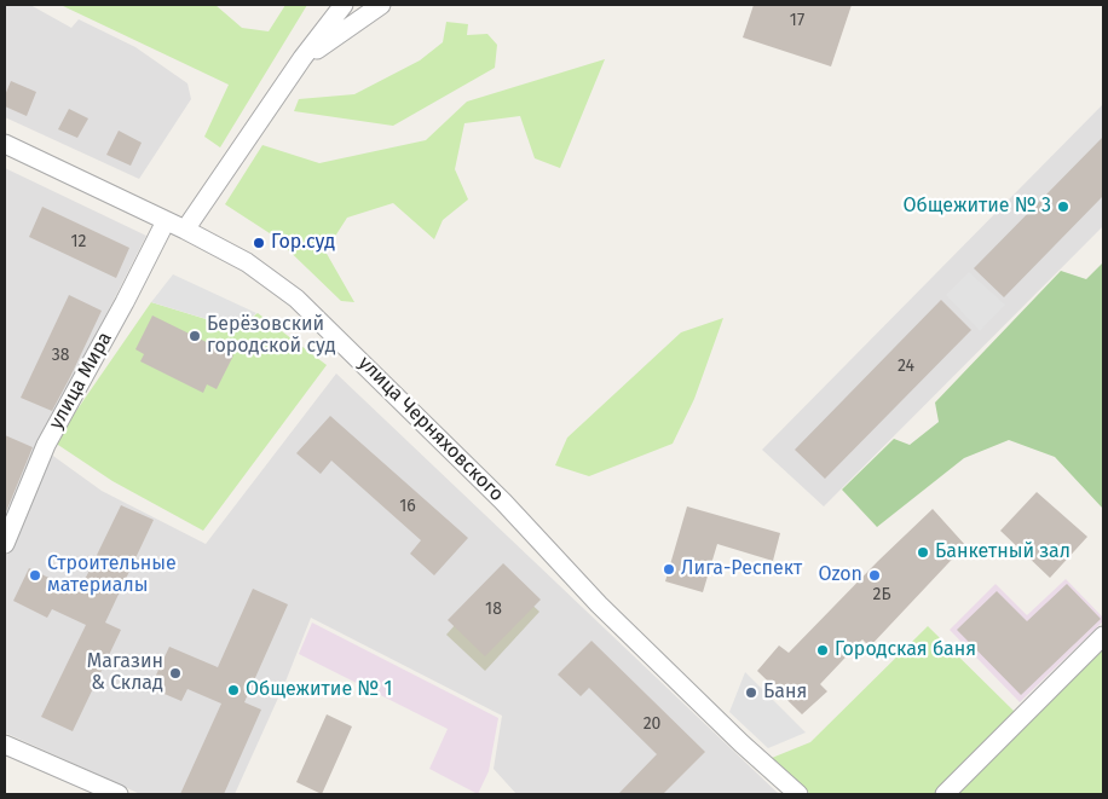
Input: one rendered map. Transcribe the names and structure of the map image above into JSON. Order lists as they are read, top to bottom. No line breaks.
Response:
{"streets":{"street":["улица Мира","улица Черняховского"]},"crossings":[["улица Мира","улица Черняховского"]],"places":["Общежитие № 3","Гор.суд","Берёзовский городской суд","Банкетный зал","Лига-Респект","Строительные материалы","Ozon","Городская баня","Магазин & Склад","Общежитие № 1","Баня"],"house_numbers":["17","12","38","24","16","2Б","18","20"]}
